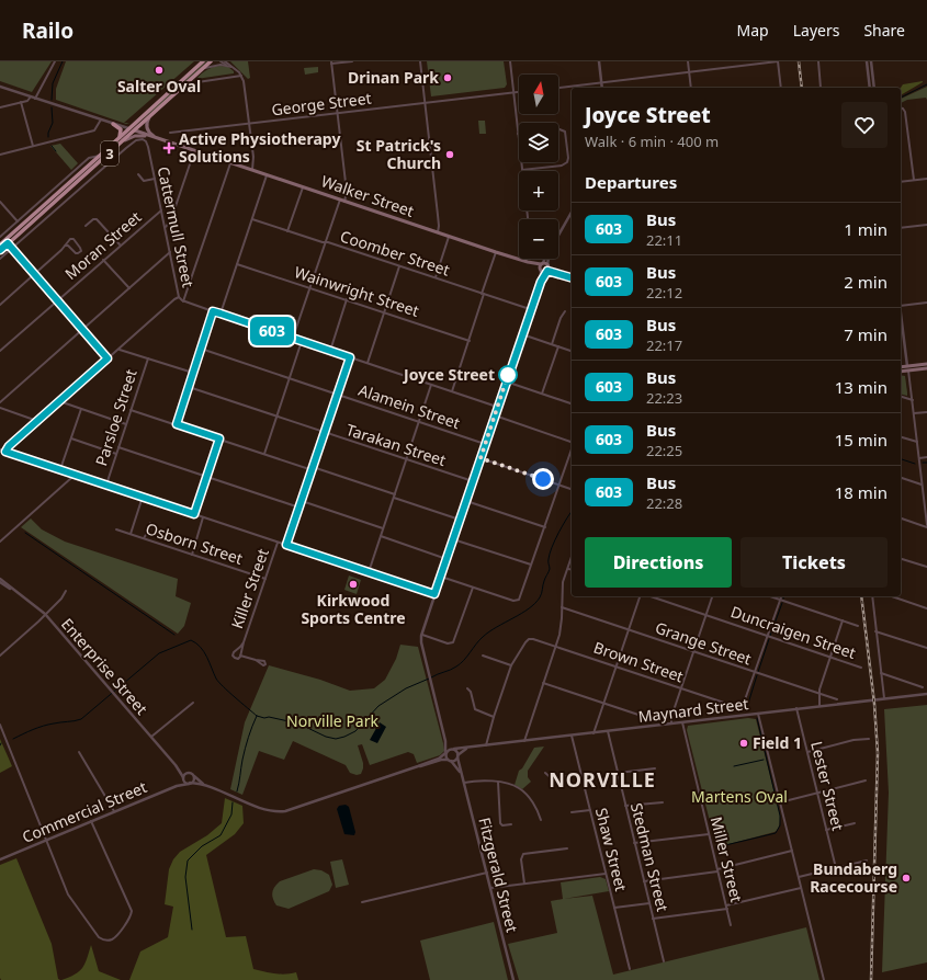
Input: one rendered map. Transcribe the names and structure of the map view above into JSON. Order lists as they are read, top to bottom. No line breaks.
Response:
{"streets":{"highway":["3"],"main road":["Walker Street"],"street":["George Street","Cattermull Street","Moran Street","Coomber Street","Wainwright Street","Alamein Street","Parsloe Street","Tarakan Street","Osborn Street","Killer Street","Duncraigen Street","Grange Street","Brown Street","Enterprise Street","Maynard Street","Lester Street","Commercial Street","Shaw Street","Stedman Street","Miller Street","Fitzgerald Street"]},"crossings":[["3","Walker Street"],["Cattermull Street","Moran Street"],["Osborn Street","Killer Street"],["Grange Street","Brown Street"],["Enterprise Street","Commercial Street"],["Maynard Street","Lester Street"],["Maynard Street","Shaw Street"],["Maynard Street","Stedman Street"],["Maynard Street","Miller Street"],["Maynard Street","Fitzgerald Street"]],"districts":["NORVILLE"],"parks":["Norville Park","Martens Oval"],"places":{"other":["Salter Oval","Drinan Park","St Patrick's Church","Joyce Street","Kirkwood Sports Centre","Field 1","Bundaberg Racecourse"],"health":["Active Physiotherapy Solutions"]},"lines":["bus line 603"],"north":"top","page":{"header":"Railo","nav":["Map","Layers","Share"],"on_map":"603","map_buttons":["+","−"],"heading":[["Joyce Street","Walk · 6 min · 400 m"],"Departures"],"list":[{"mark":"603","name":"Bus","note":"22:11","value":"1 min"},{"mark":"603","name":"Bus","note":"22:12","value":"2 min"},{"mark":"603","name":"Bus","note":"22:17","value":"7 min"},{"mark":"603","name":"Bus","note":"22:23","value":"13 min"},{"mark":"603","name":"Bus","note":"22:25","value":"15 min"},{"mark":"603","name":"Bus","note":"22:28","value":"18 min"}],"buttons":["Directions","Tickets"]}}
